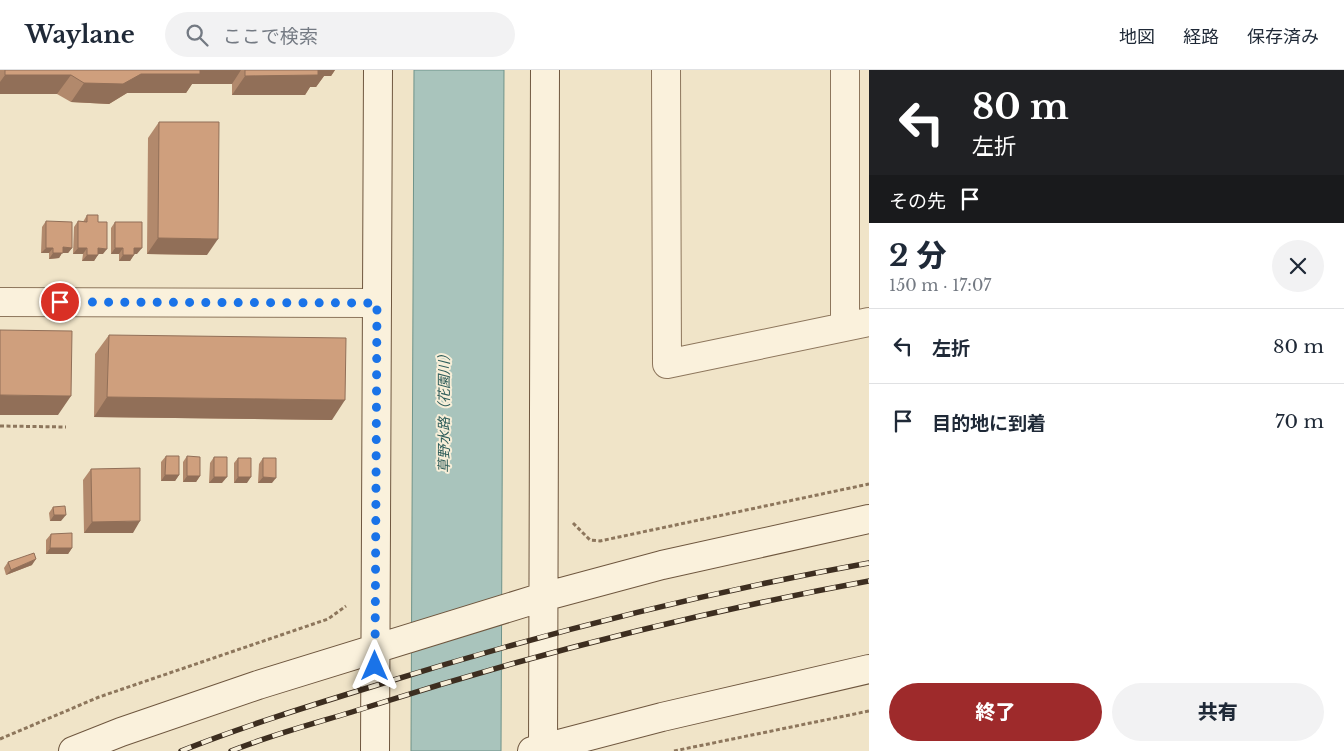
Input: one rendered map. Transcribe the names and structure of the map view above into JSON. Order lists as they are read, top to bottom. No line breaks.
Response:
{"water":["草野水路（花園川）"],"page":{"header":"Waylane","search":"ここで検索","nav":["地図","経路","保存済み"],"turn":["80 m","左折"],"then":"その先","heading":["2 分","150 m · 17:07"],"list":[{"name":"左折","value":"80 m"},{"name":"目的地に到着","value":"70 m"}],"buttons":["終了","共有"]}}
